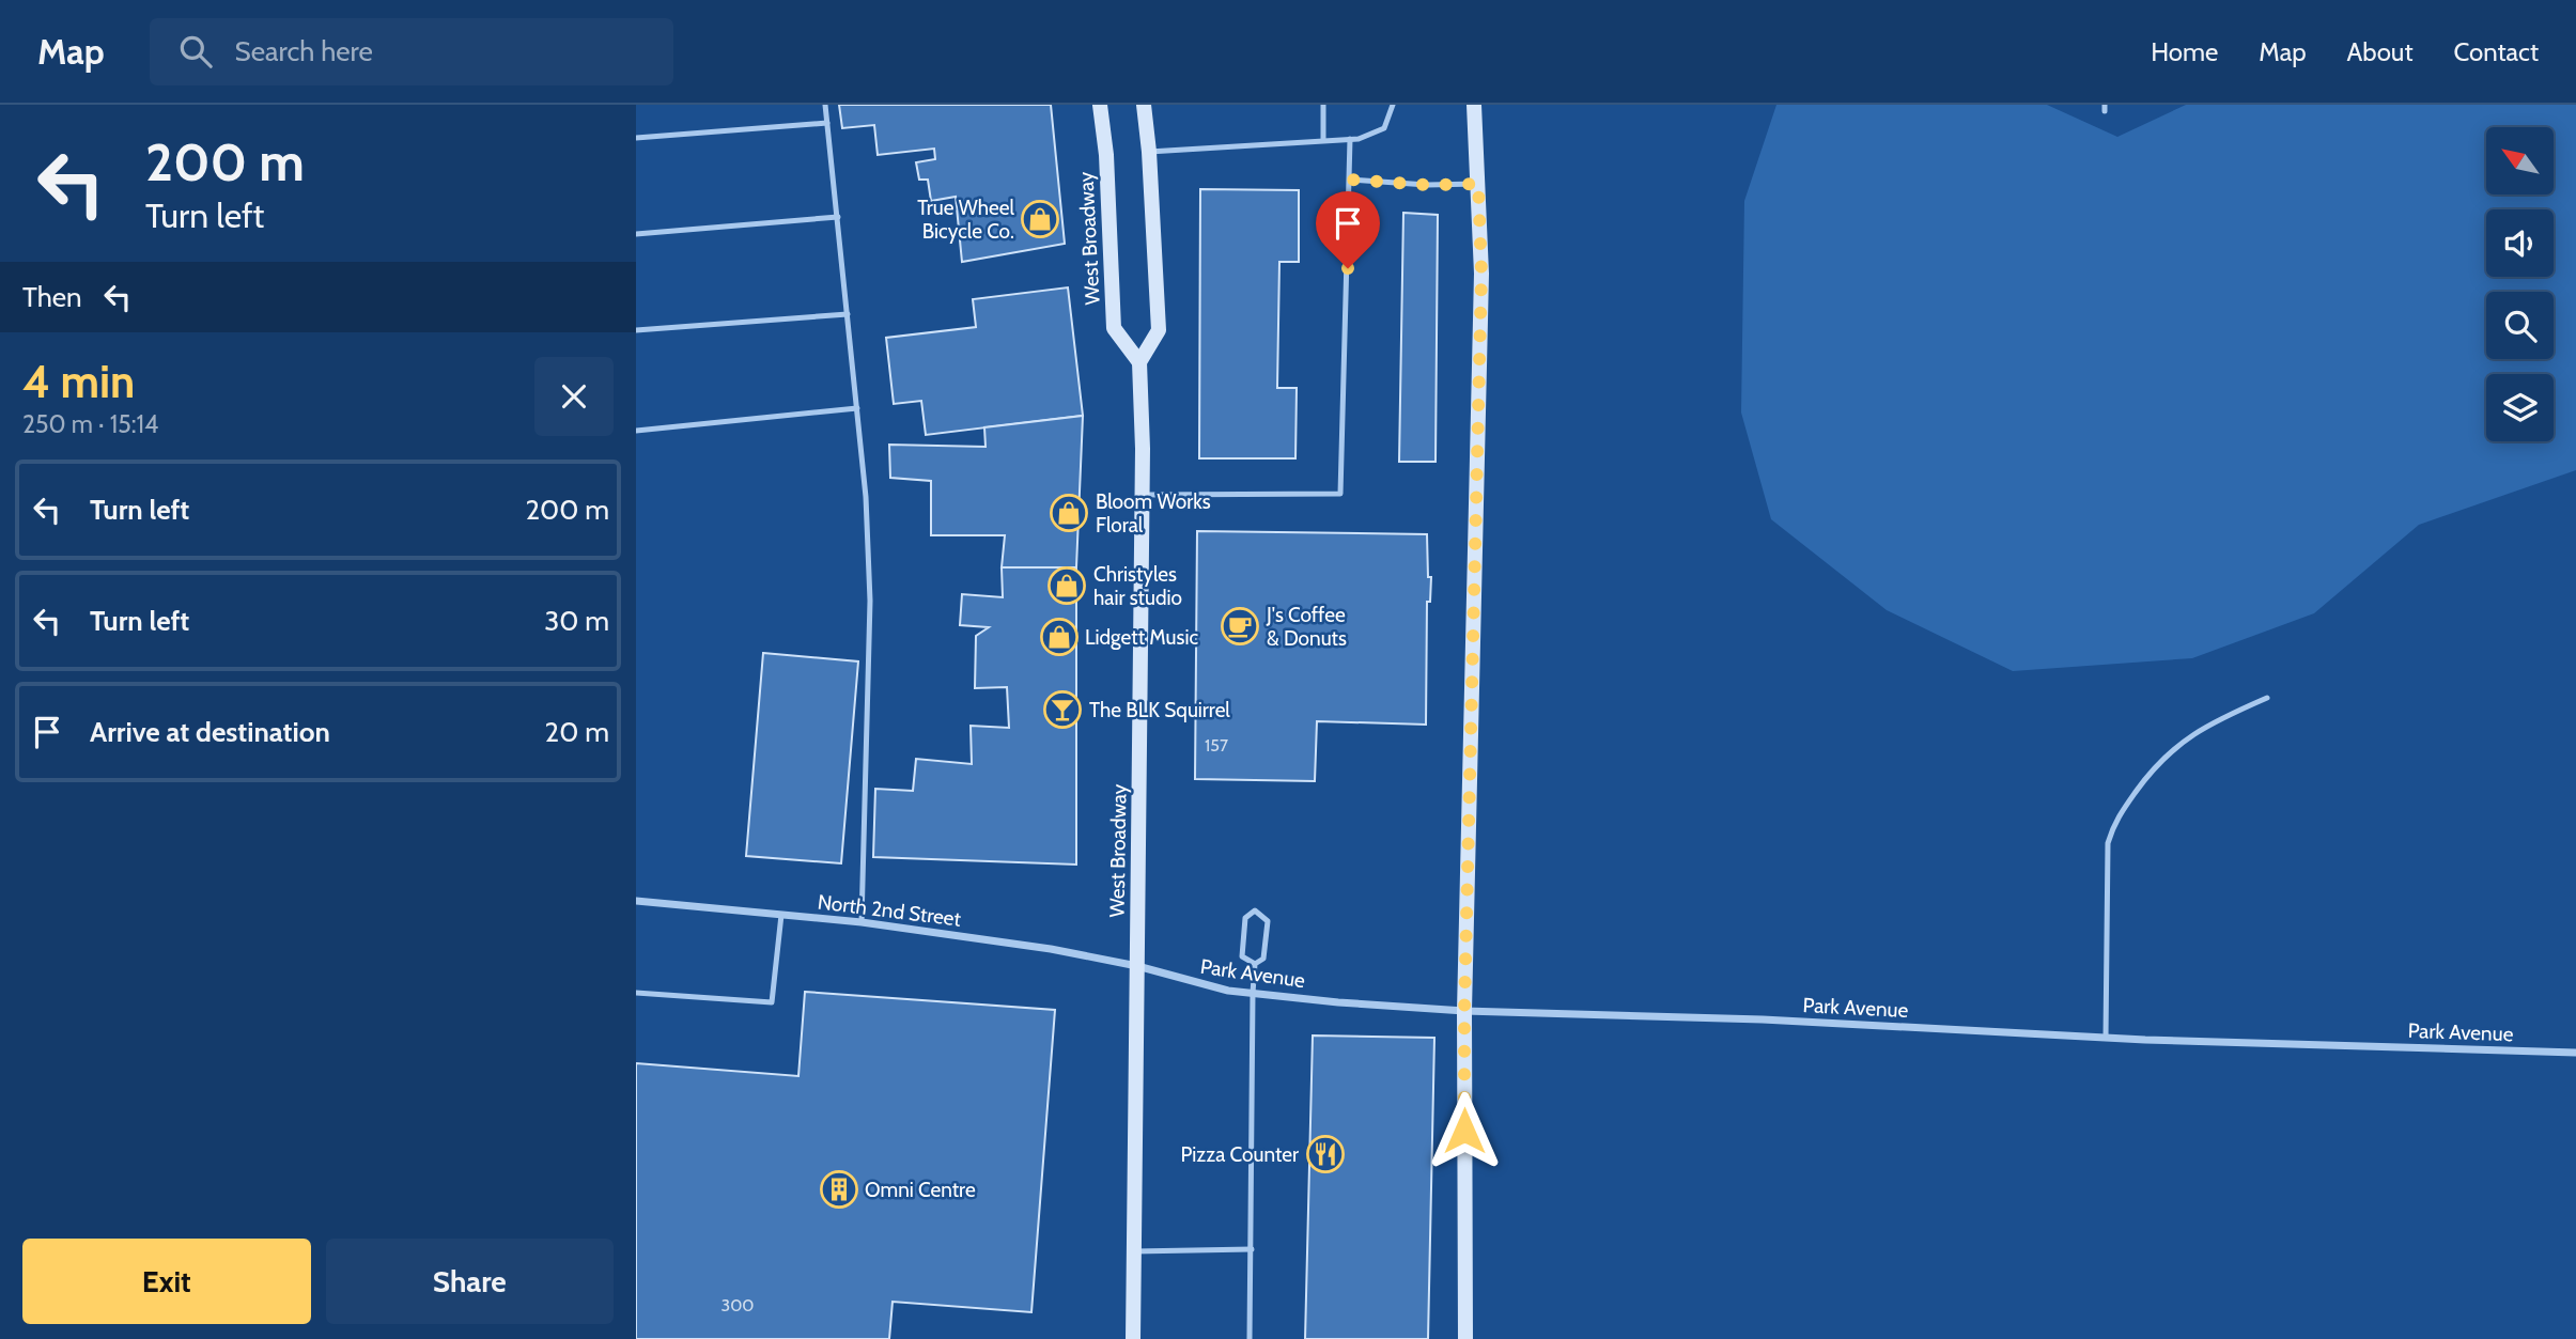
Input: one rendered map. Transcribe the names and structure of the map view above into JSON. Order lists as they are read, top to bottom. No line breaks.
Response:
{"streets":{"main road":["West Broadway"],"street":["North 2nd Street","Park Avenue"]},"crossings":[["West Broadway","North 2nd Street"],["West Broadway","Park Avenue"],["North 2nd Street","Park Avenue"]],"places":{"shop":["True Wheel Bicycle Co.","Bloom Works Floral","Christyles hair studio","Lidgett Music"],"cafe":["J's Coffee & Donuts"],"bar":["The BLK Squirrel"],"restaurant":["Pizza Counter"],"building":["Omni Centre"]},"house_numbers":["157","300"],"north":"top left","page":{"header":"Map","search":"Search here","nav":["Home","Map","About","Contact"],"turn":["200 m","Turn left"],"then":"Then","heading":["4 min","250 m · 15:14"],"list":[{"name":"Turn left","value":"200 m"},{"name":"Turn left","value":"30 m"},{"name":"Arrive at destination","value":"20 m"}],"buttons":["Exit","Share"]}}
